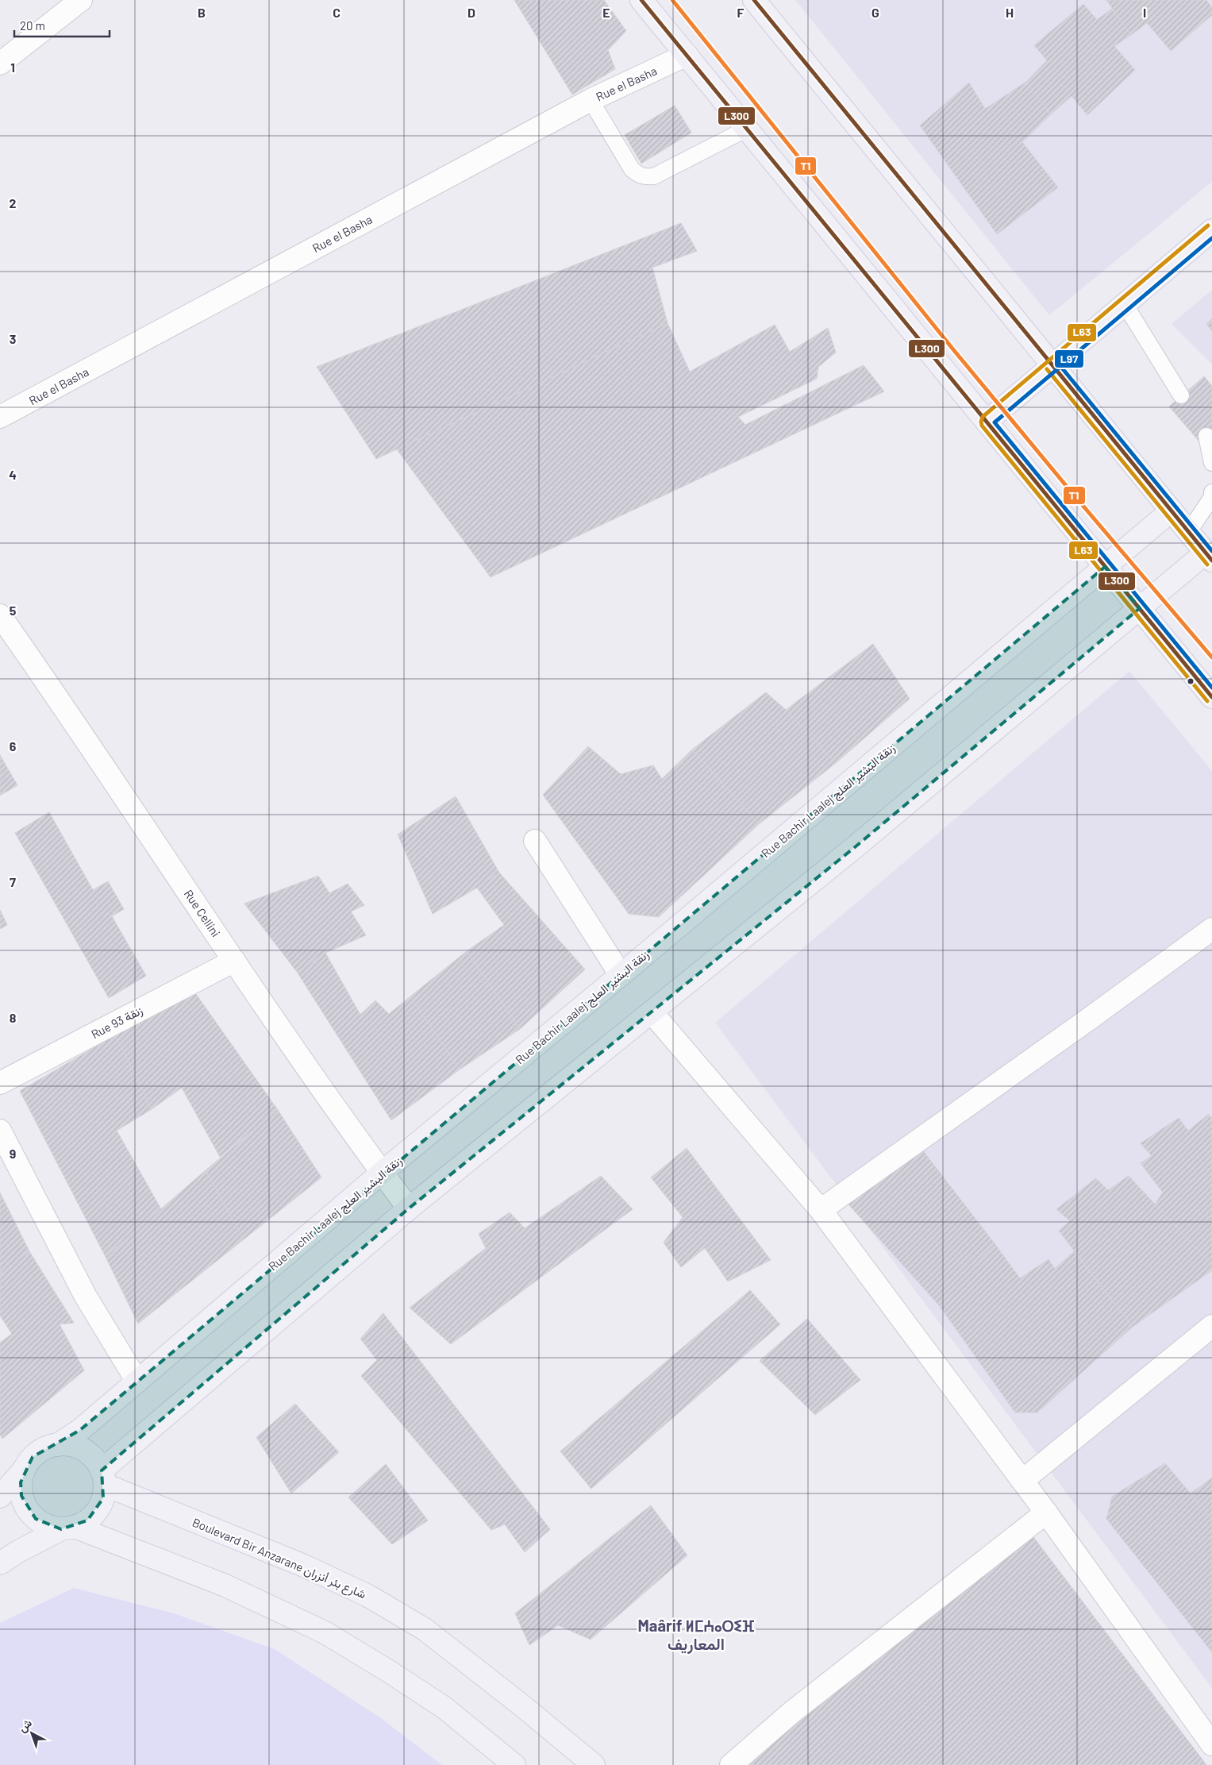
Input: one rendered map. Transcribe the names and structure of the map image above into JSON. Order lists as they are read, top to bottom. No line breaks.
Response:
{"streets":{"street":["Rue el Basha","Rue Bachir Laalej زنقة البشير العلج","Rue Cellini","Rue 93 زنقة","Boulevard Bir Anzarane شارع بئر أنزران"]},"crossings":[["Rue Bachir Laalej زنقة البشير العلج","Rue Cellini"],["Rue Bachir Laalej زنقة البشير العلج","Boulevard Bir Anzarane شارع بئر أنزران"],["Rue Cellini","Rue 93 زنقة"]],"districts":["Maârif ⵍⵎⵄⴰⵔⵉⴼ المعاريف"],"lines":["transit line T1","transit line L300","transit line L63","transit line L97"],"scale_bar":"20 m","north":"top left","grid":{"columns":["B","C","D","E","F","G","H","I"],"rows":["1","2","3","4","5","6","7","8","9"]}}
